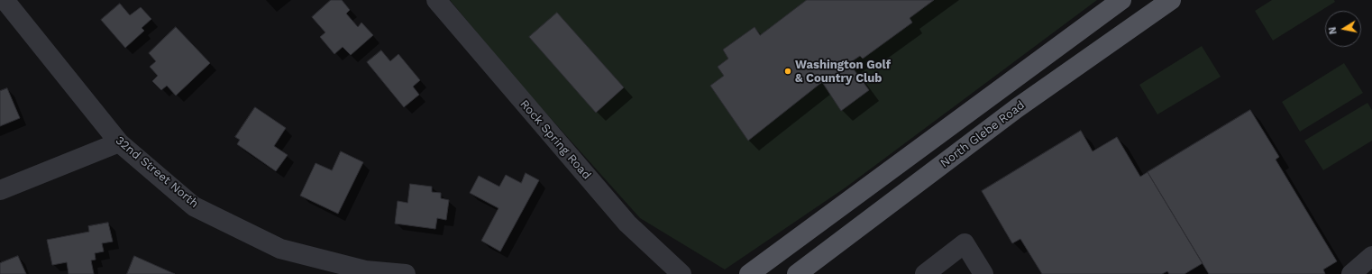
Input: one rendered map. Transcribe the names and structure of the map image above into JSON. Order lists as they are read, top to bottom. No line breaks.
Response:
{"streets":{"main road":["North Glebe Road"],"street":["Rock Spring Road","32nd Street North"]},"places":["Washington Golf & Country Club"],"north":"left"}
